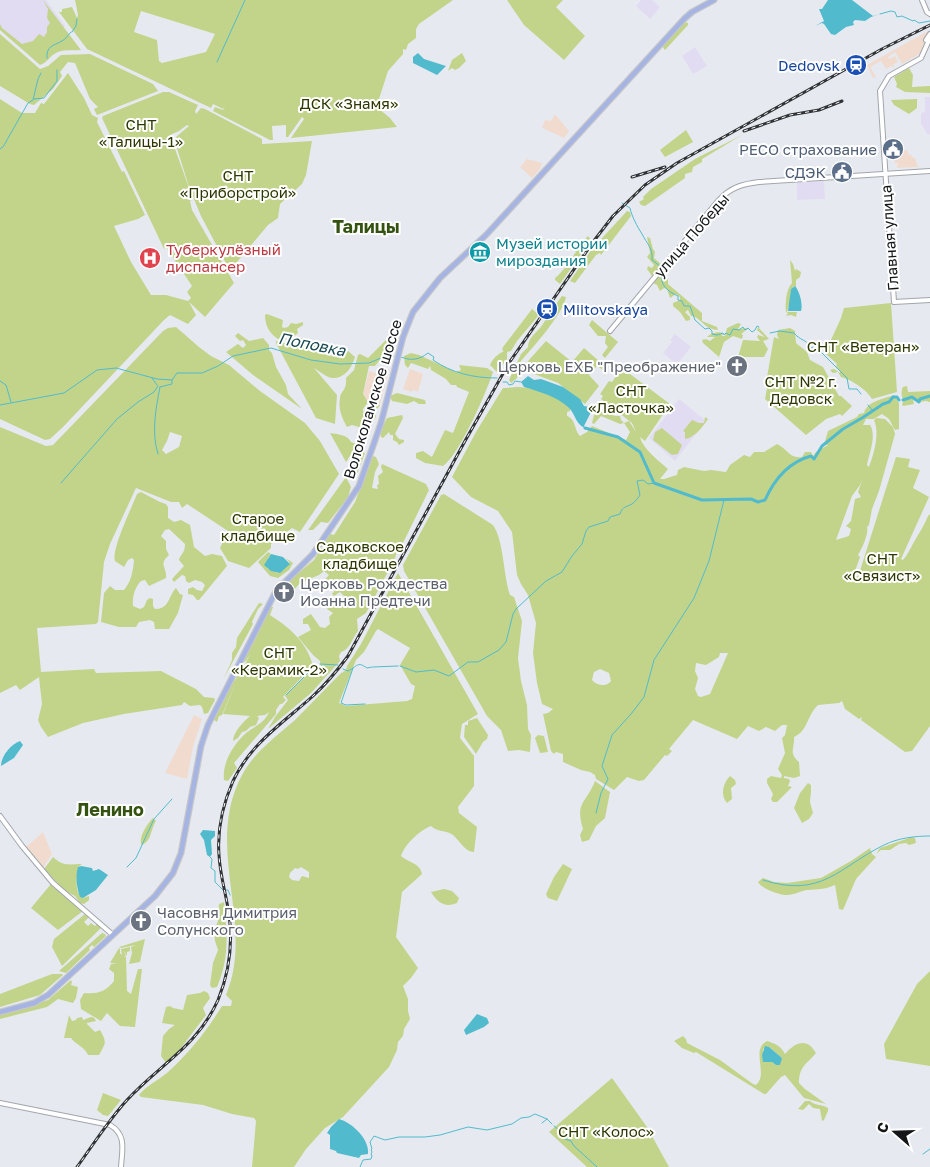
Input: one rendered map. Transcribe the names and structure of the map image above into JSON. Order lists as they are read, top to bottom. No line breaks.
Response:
{"streets":{"main road":["Волоколамское шоссе"],"street":["улица Победы","Главная улица"]},"crossings":[["улица Победы","Главная улица"]],"districts":["Талицы","Ленино"],"water":["Поповка"],"parks":["ДСК «Знамя»","СНТ «Талицы-1»","СНТ «Приборстрой»","СНТ «Ветеран»","СНТ №2 г. Дедовск","СНТ «Ласточка»","Старое кладбище","Садковское кладбище","СНТ «Связист»","СНТ «Керамик-2»","СНТ «Колос»"],"places":{"station":["Dedovsk","Miitovskaya"],"public building":["РЕСО страхование","СДЭК"],"museum":["Музей истории мироздания"],"hospital":["Туберкулёзный диспансер"],"church":["Церковь ЕХБ \"Преображение\"","Церковь Рождества Иоанна Предтечи","Часовня Димитрия Солунского"]},"north":"left"}
